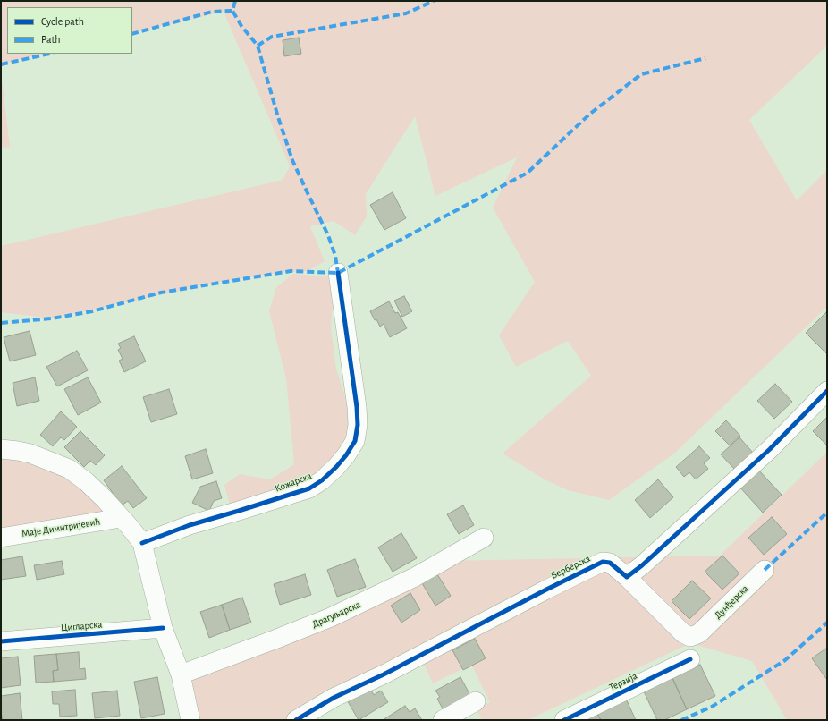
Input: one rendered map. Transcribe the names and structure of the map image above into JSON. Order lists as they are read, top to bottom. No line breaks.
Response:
{"streets":{"street":["Кожарска","Маје Димитријевић","Берберска","Дунђерска","Драгуљарска","Цигларска","Терзија"]},"crossings":[["Берберска","Дунђерска"]],"legend":["Cycle path","Path"]}
